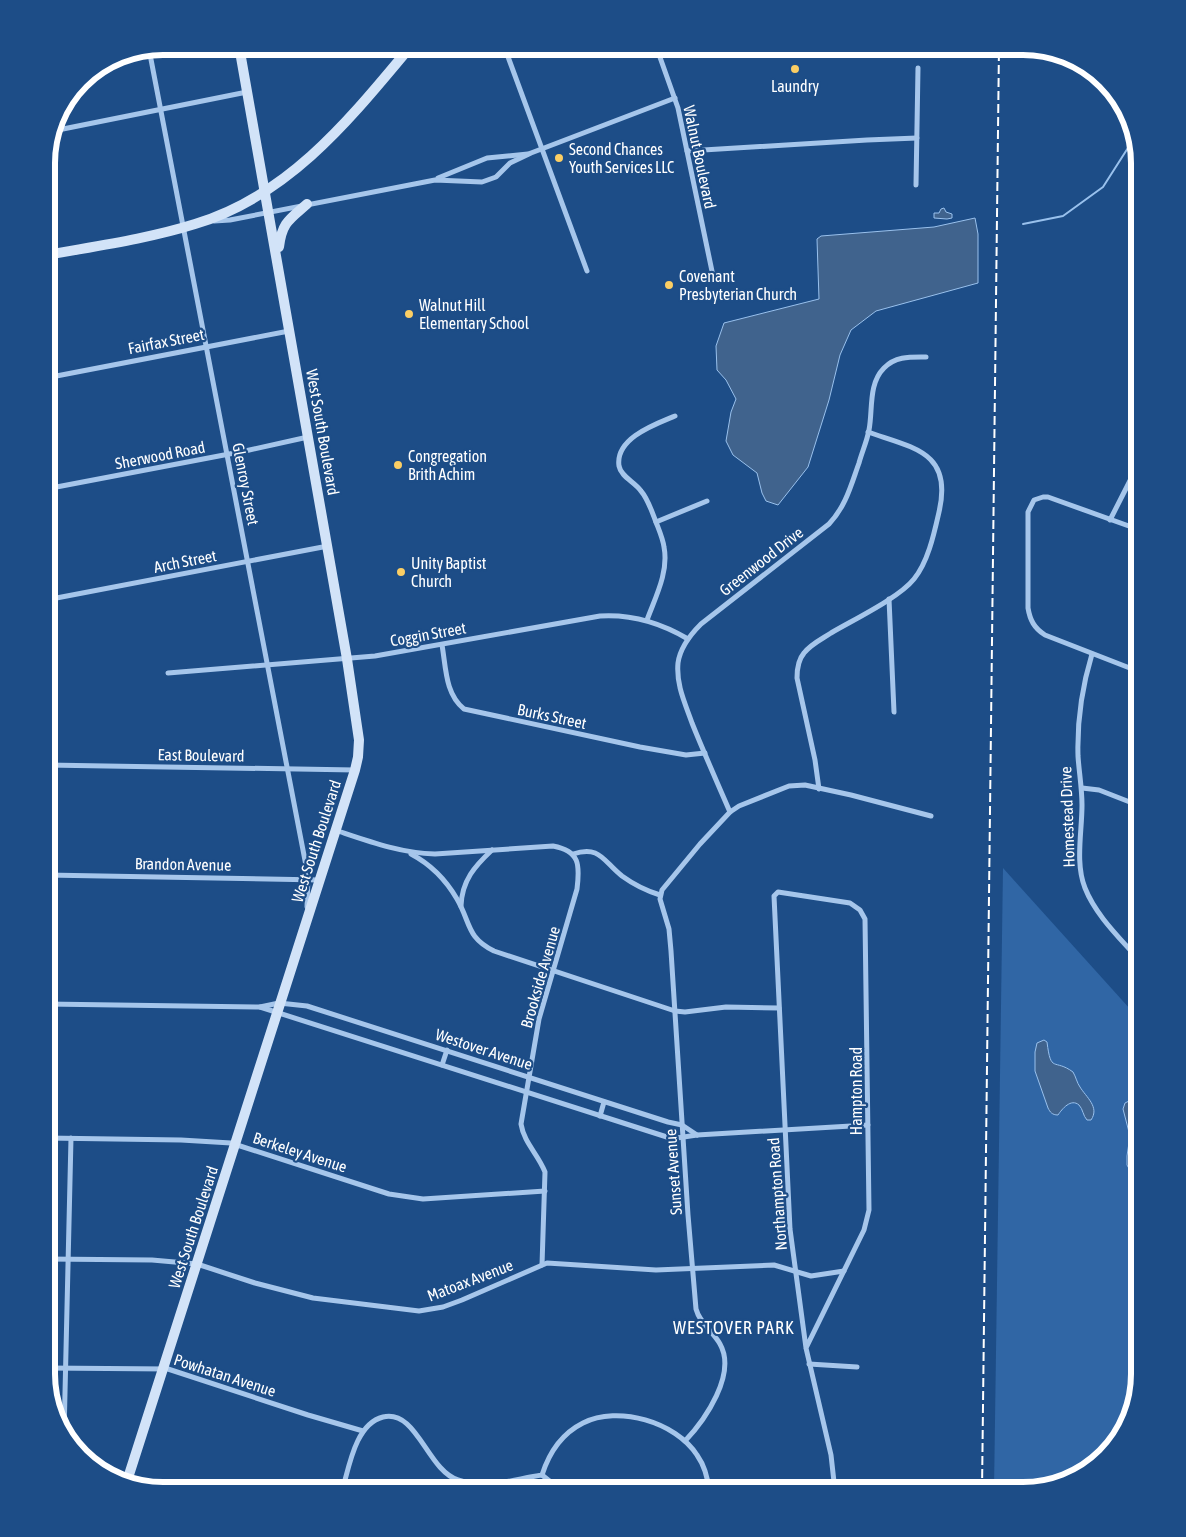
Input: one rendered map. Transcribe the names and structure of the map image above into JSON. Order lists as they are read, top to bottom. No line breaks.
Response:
{"streets":{"street":["Walnut Boulevard","Fairfax Street","West South Boulevard","Sherwood Road","Glenroy Street","Arch Street","Greenwood Drive","Coggin Street","Burks Street","East Boulevard","Homestead Drive","Brandon Avenue","Brookside Avenue","Westover Avenue","Hampton Road","Berkeley Avenue","Sunset Avenue","Northampton Road","Matoax Avenue","Powhatan Avenue"]},"crossings":[["Fairfax Street","West South Boulevard"],["Fairfax Street","Glenroy Street"],["West South Boulevard","Sherwood Road"],["West South Boulevard","Glenroy Street"],["West South Boulevard","Arch Street"],["West South Boulevard","Coggin Street"],["West South Boulevard","East Boulevard"],["West South Boulevard","Brandon Avenue"],["West South Boulevard","Westover Avenue"],["West South Boulevard","Berkeley Avenue"],["West South Boulevard","Matoax Avenue"],["West South Boulevard","Powhatan Avenue"],["Sherwood Road","Glenroy Street"],["Glenroy Street","Arch Street"],["Glenroy Street","Coggin Street"],["Glenroy Street","East Boulevard"],["Glenroy Street","Brandon Avenue"],["Greenwood Drive","Coggin Street"],["Greenwood Drive","Burks Street"],["Coggin Street","Burks Street"],["Brookside Avenue","Westover Avenue"],["Brookside Avenue","Berkeley Avenue"],["Brookside Avenue","Matoax Avenue"],["Westover Avenue","Hampton Road"],["Westover Avenue","Sunset Avenue"],["Westover Avenue","Northampton Road"],["Hampton Road","Northampton Road"],["Hampton Road","Matoax Avenue"],["Sunset Avenue","Matoax Avenue"],["Northampton Road","Matoax Avenue"]],"districts":["WESTOVER PARK"],"places":["Laundry","Second Chances Youth Services LLC","Covenant Presbyterian Church","Walnut Hill Elementary School","Congregation Brith Achim","Unity Baptist Church"]}
